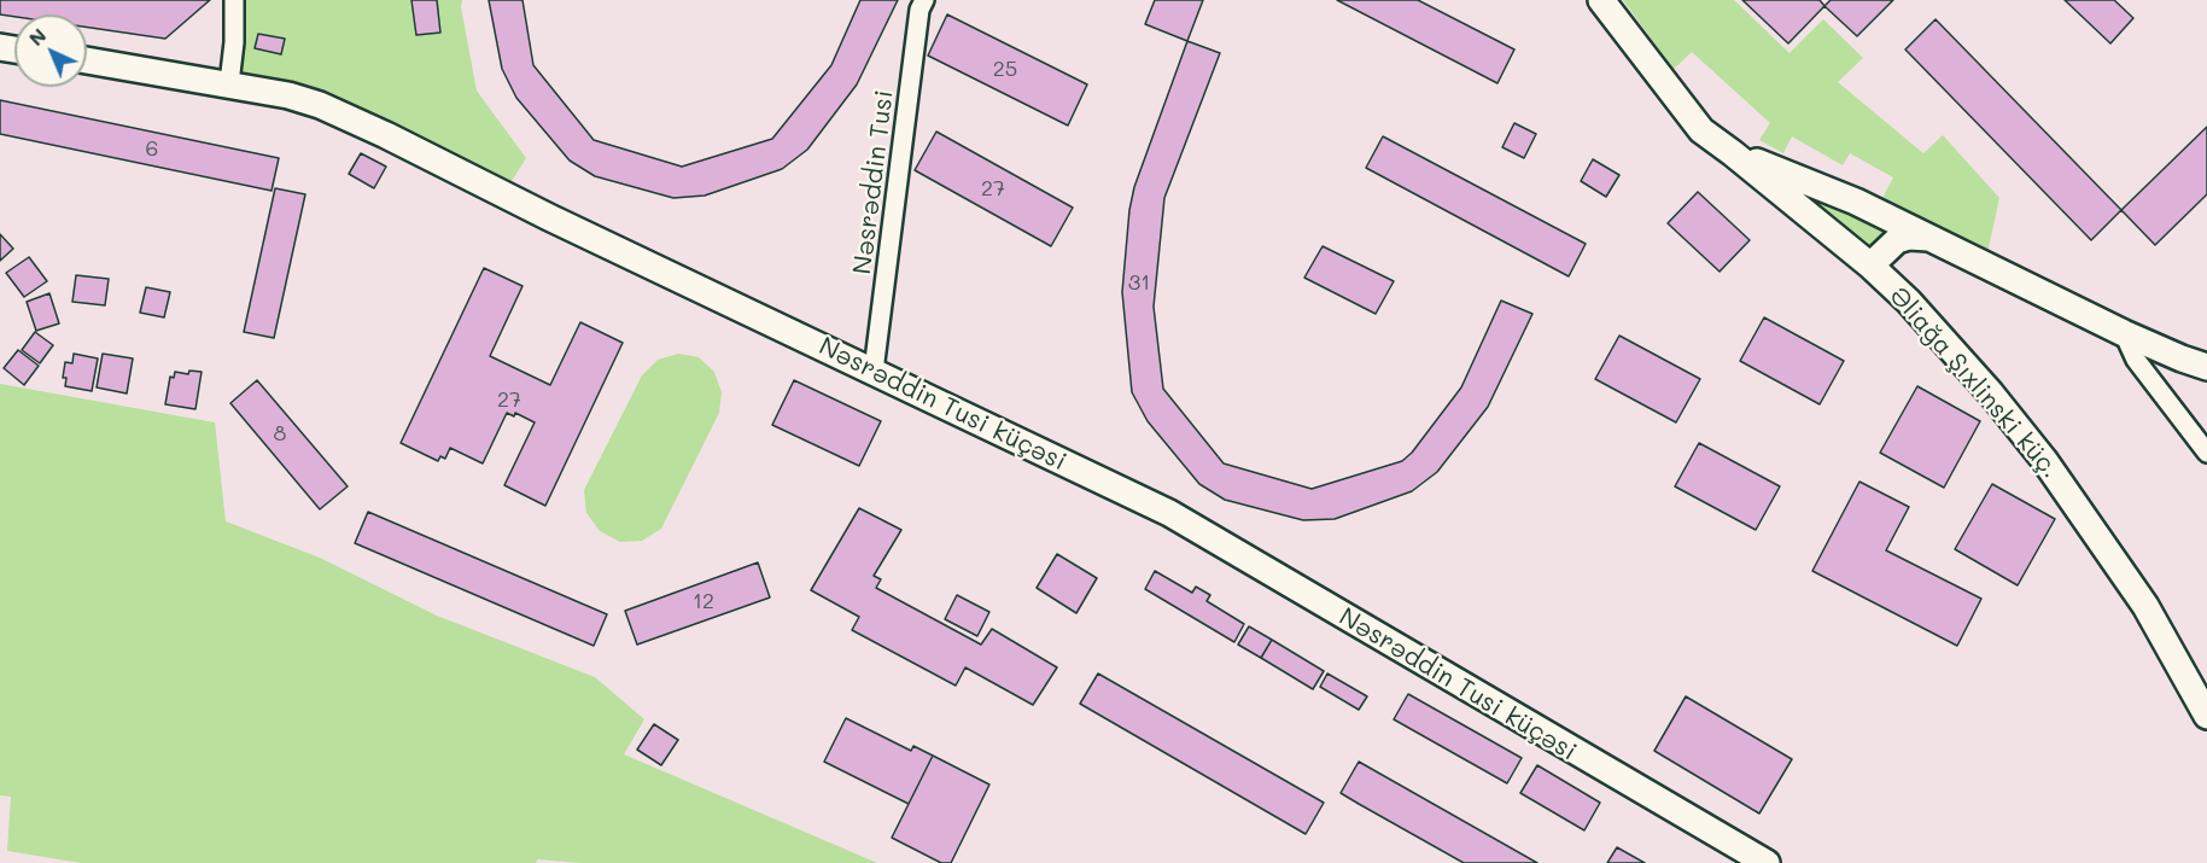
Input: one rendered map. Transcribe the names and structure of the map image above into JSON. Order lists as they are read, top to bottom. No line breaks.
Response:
{"streets":{"main road":["Əliağa Şıxlinski küç.","Nəsrəddin Tusi küçəsi"],"street":["Nəsrəddin Tusi"]},"crossings":[["Nəsrəddin Tusi","Nəsrəddin Tusi küçəsi"]],"house_numbers":["25","6","27","31","27","8","12"],"north":"top left"}
